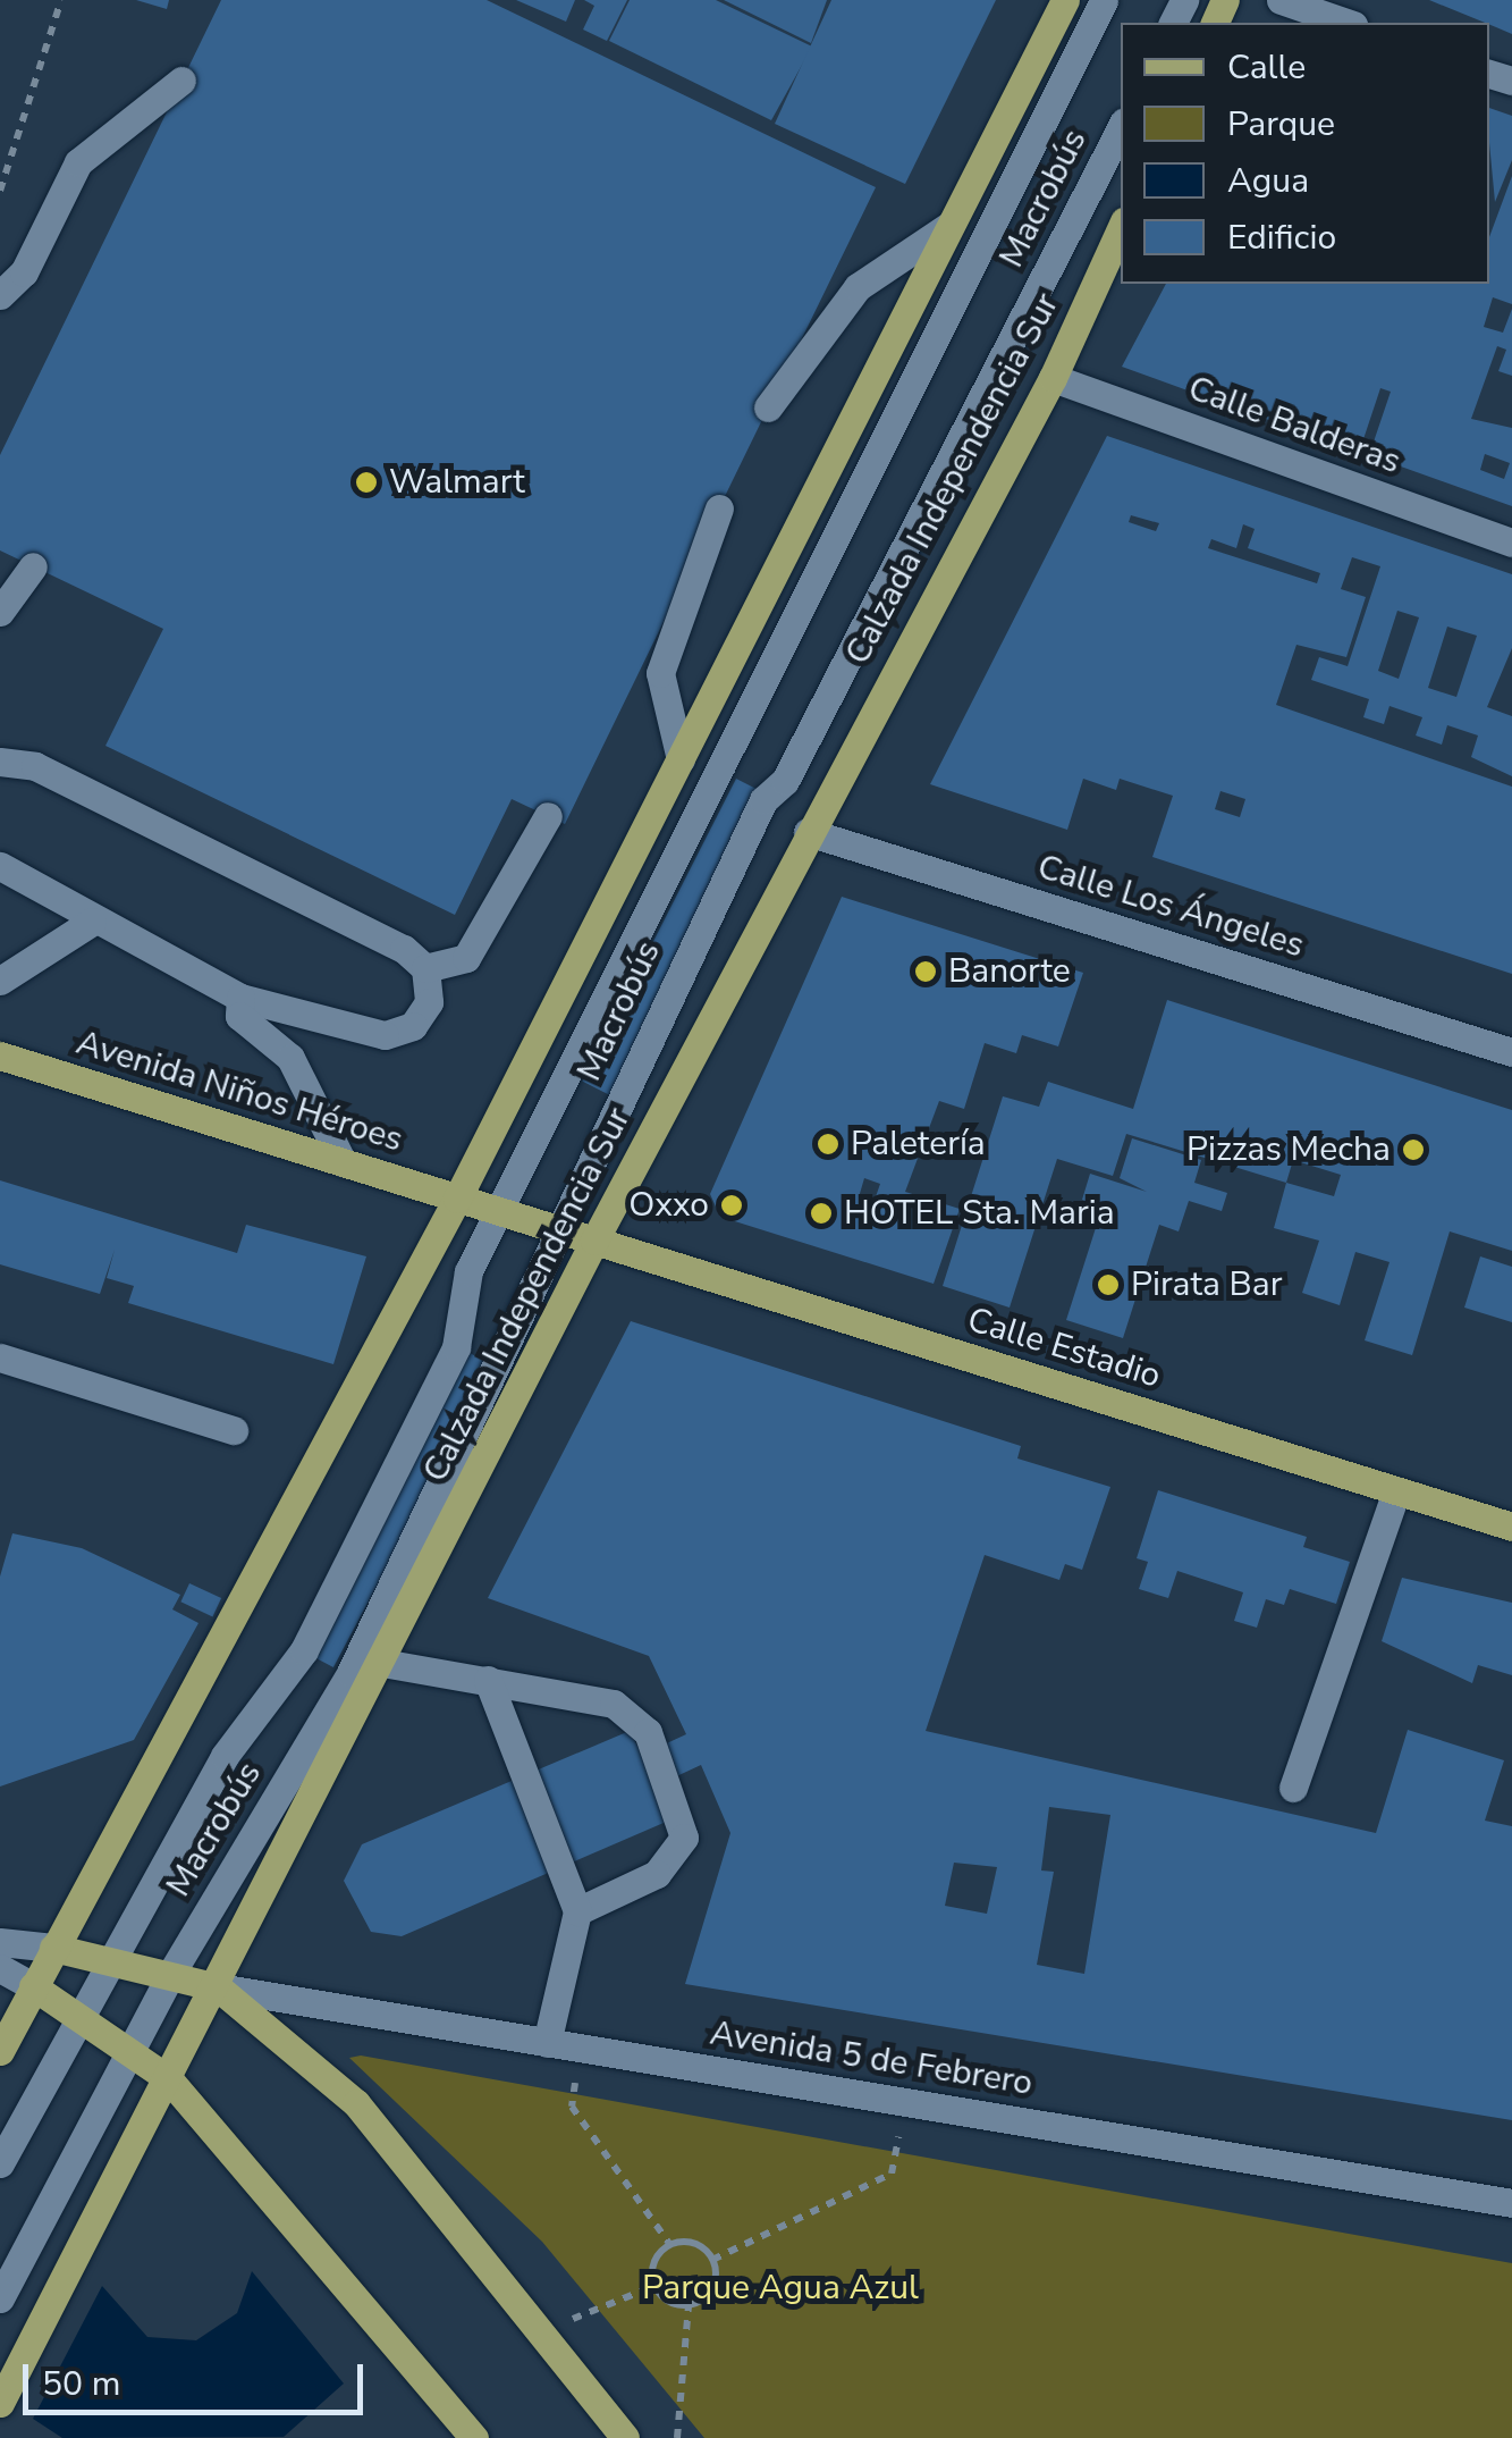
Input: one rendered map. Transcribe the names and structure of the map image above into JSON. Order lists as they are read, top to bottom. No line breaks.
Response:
{"streets":{"main road":["Calzada Independencia Sur","Avenida Niños Héroes","Calle Estadio"],"street":["Macrobús","Calle Balderas","Calle Los Ángeles","Avenida 5 de Febrero"]},"crossings":[["Macrobús","Avenida Niños Héroes"],["Macrobús","Calle Estadio"],["Calle Balderas","Calzada Independencia Sur"],["Calzada Independencia Sur","Calle Los Ángeles"],["Calzada Independencia Sur","Calle Estadio"],["Calzada Independencia Sur","Avenida 5 de Febrero"],["Avenida Niños Héroes","Calle Estadio"]],"parks":["Parque Agua Azul"],"places":["Walmart","Banorte","Paletería","Pizzas Mecha","Oxxo","HOTEL Sta. Maria","Pirata Bar"],"legend":["Calle","Parque","Agua","Edificio"],"scale_bar":"50 m"}
